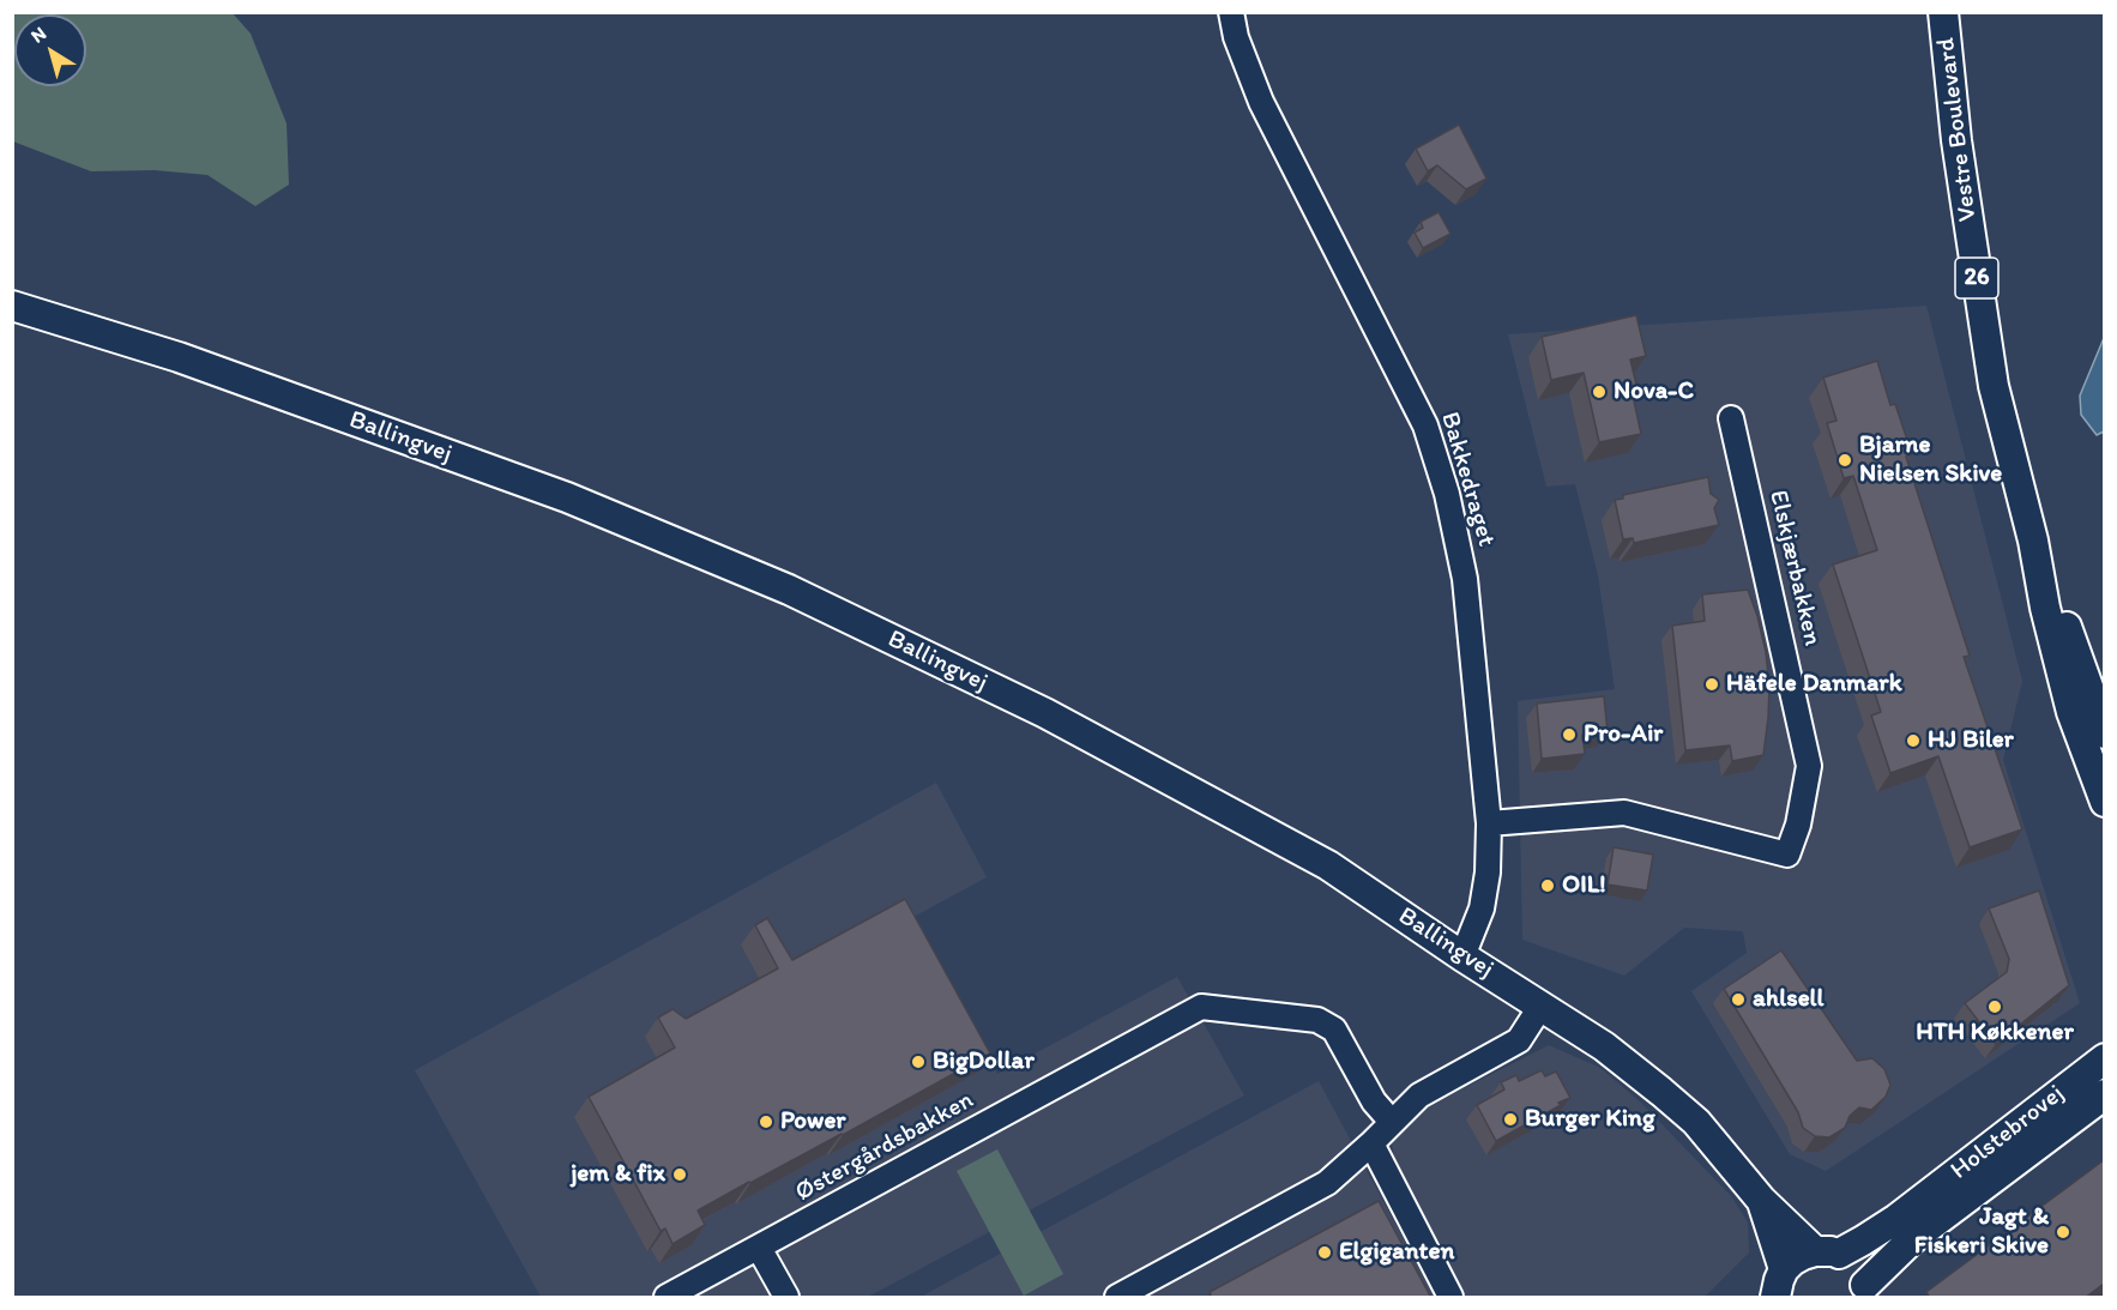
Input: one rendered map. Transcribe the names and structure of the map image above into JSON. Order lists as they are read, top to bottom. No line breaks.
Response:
{"streets":{"main road":["Vestre Boulevard","26","Ballingvej","Holstebrovej"],"street":["Bakkedraget","Elskjærbakken","Østergårdsbakken"]},"crossings":[["Ballingvej","Bakkedraget"],["Ballingvej","Holstebrovej"],["Bakkedraget","Elskjærbakken"]],"places":["Nova-C","Bjarne Nielsen Skive","Häfele Danmark","Pro-Air","HJ Biler","OIL!","ahlsell","HTH Køkkener","BigDollar","Burger King","Power","jem & fix","Jagt & Fiskeri Skive","Elgiganten"],"north":"top left"}
